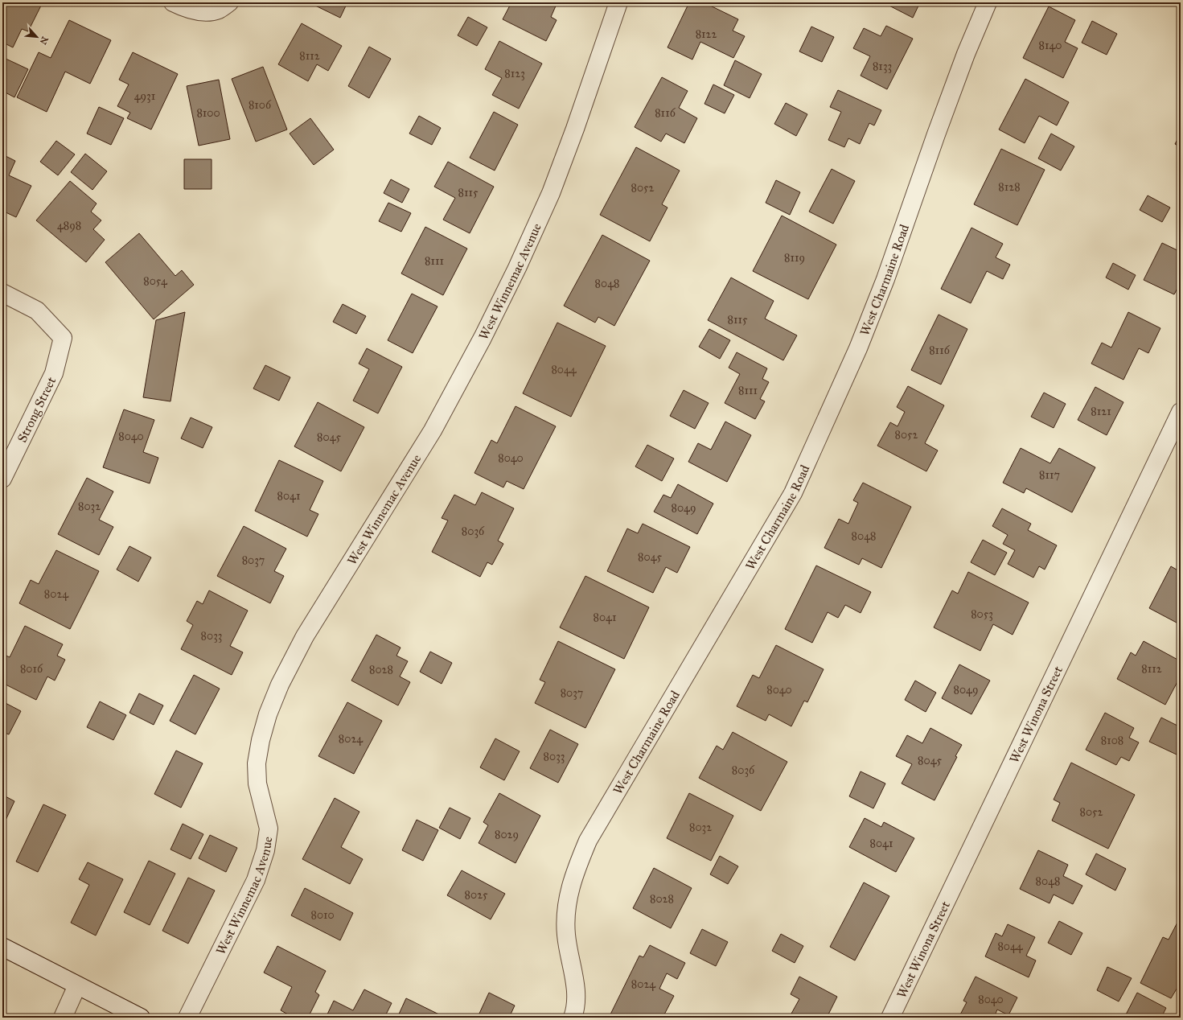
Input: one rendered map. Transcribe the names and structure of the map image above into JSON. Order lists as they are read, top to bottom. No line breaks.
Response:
{"streets":{"street":["West Charmaine Road","West Winnemac Avenue","Strong Street","West Winona Street"]},"house_numbers":["8122","8140","8112","8133","8123","4931","8106","8100","8116","8128","8052","8115","4898","8119","8111","8054","8048","8115","8116","8044","8111","8121","8052","8040","8045","8040","8117","8041","8032","8049","8036","8048","8045","8037","8024","8053","8041","8033","8016","8112","8028","8040","8049","8037","8024","8108","8033","8045","8036","8052","8032","8029","8041","8048","8025","8028","8010","8044","8024","8040"],"north":"bottom right"}
